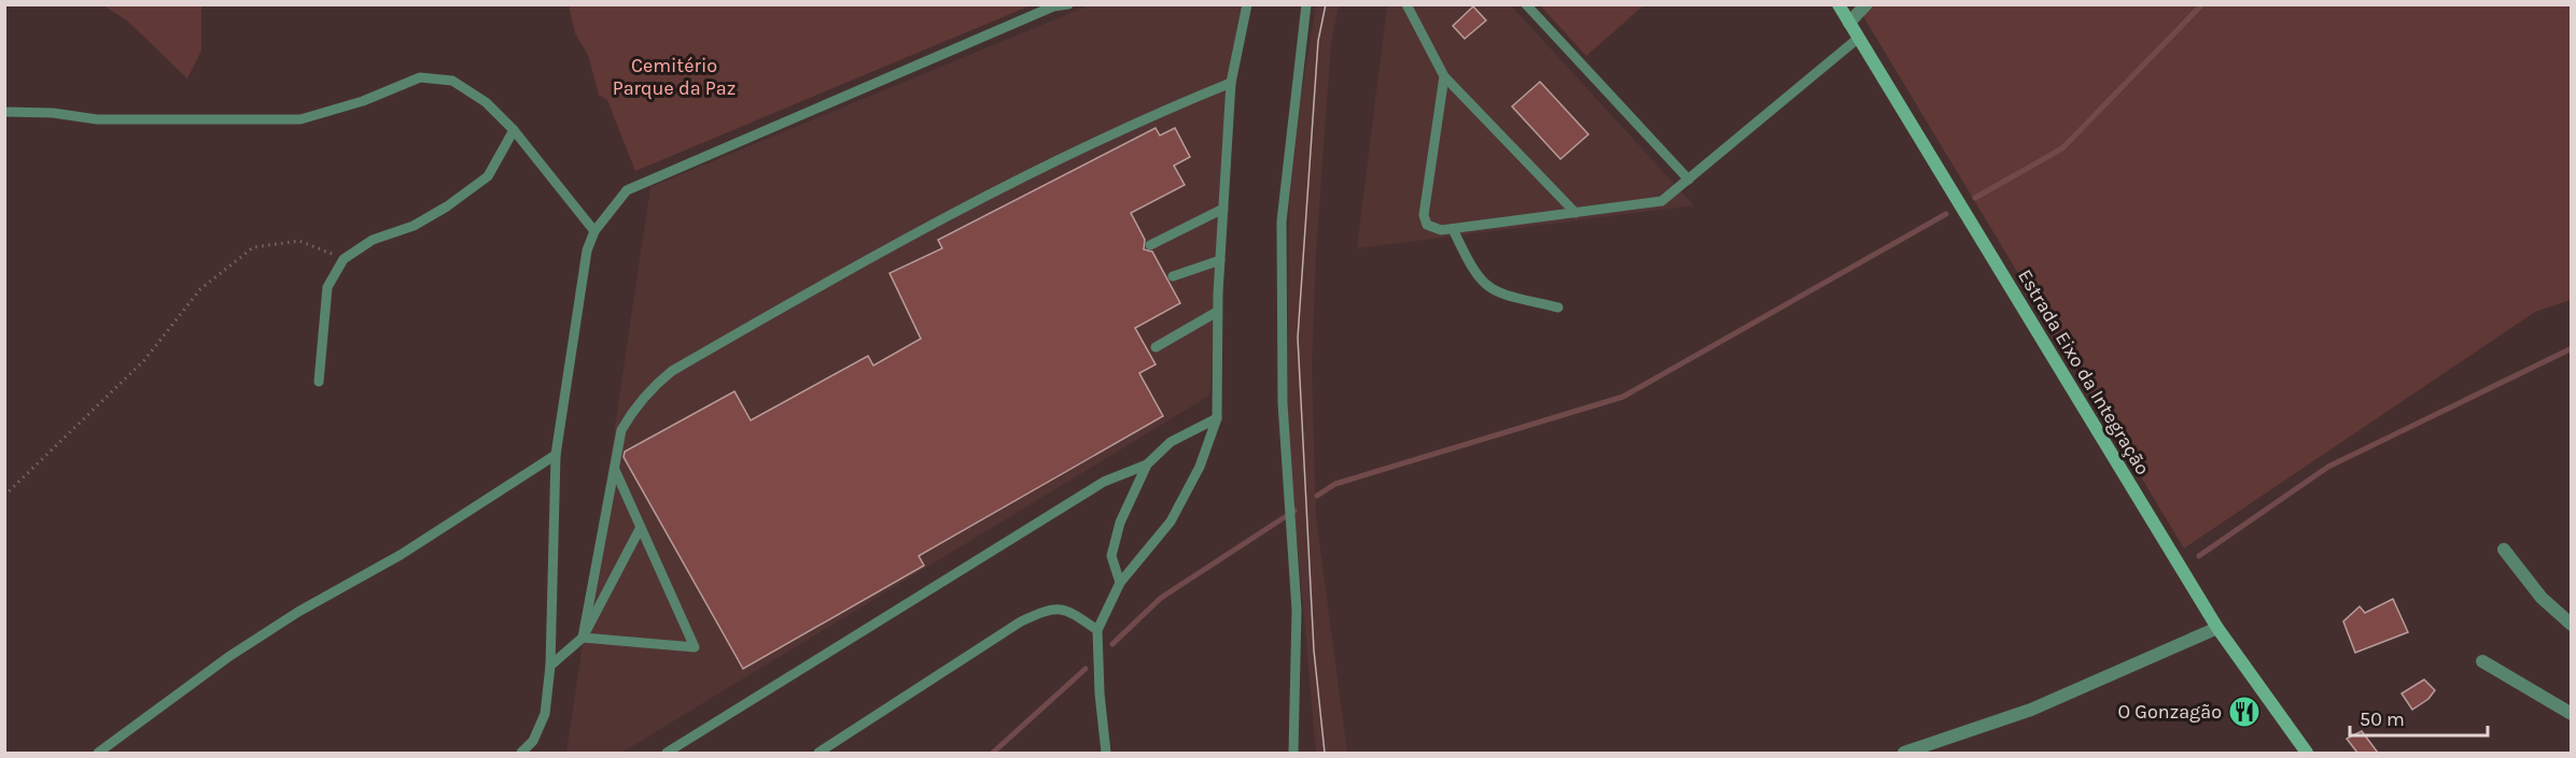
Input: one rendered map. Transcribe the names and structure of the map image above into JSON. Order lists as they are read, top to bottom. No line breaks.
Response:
{"streets":{"main road":["Estrada Eixo da Integração"]},"parks":["Cemitério Parque da Paz"],"places":{"restaurant":["O Gonzagão"]},"scale_bar":"50 m"}
